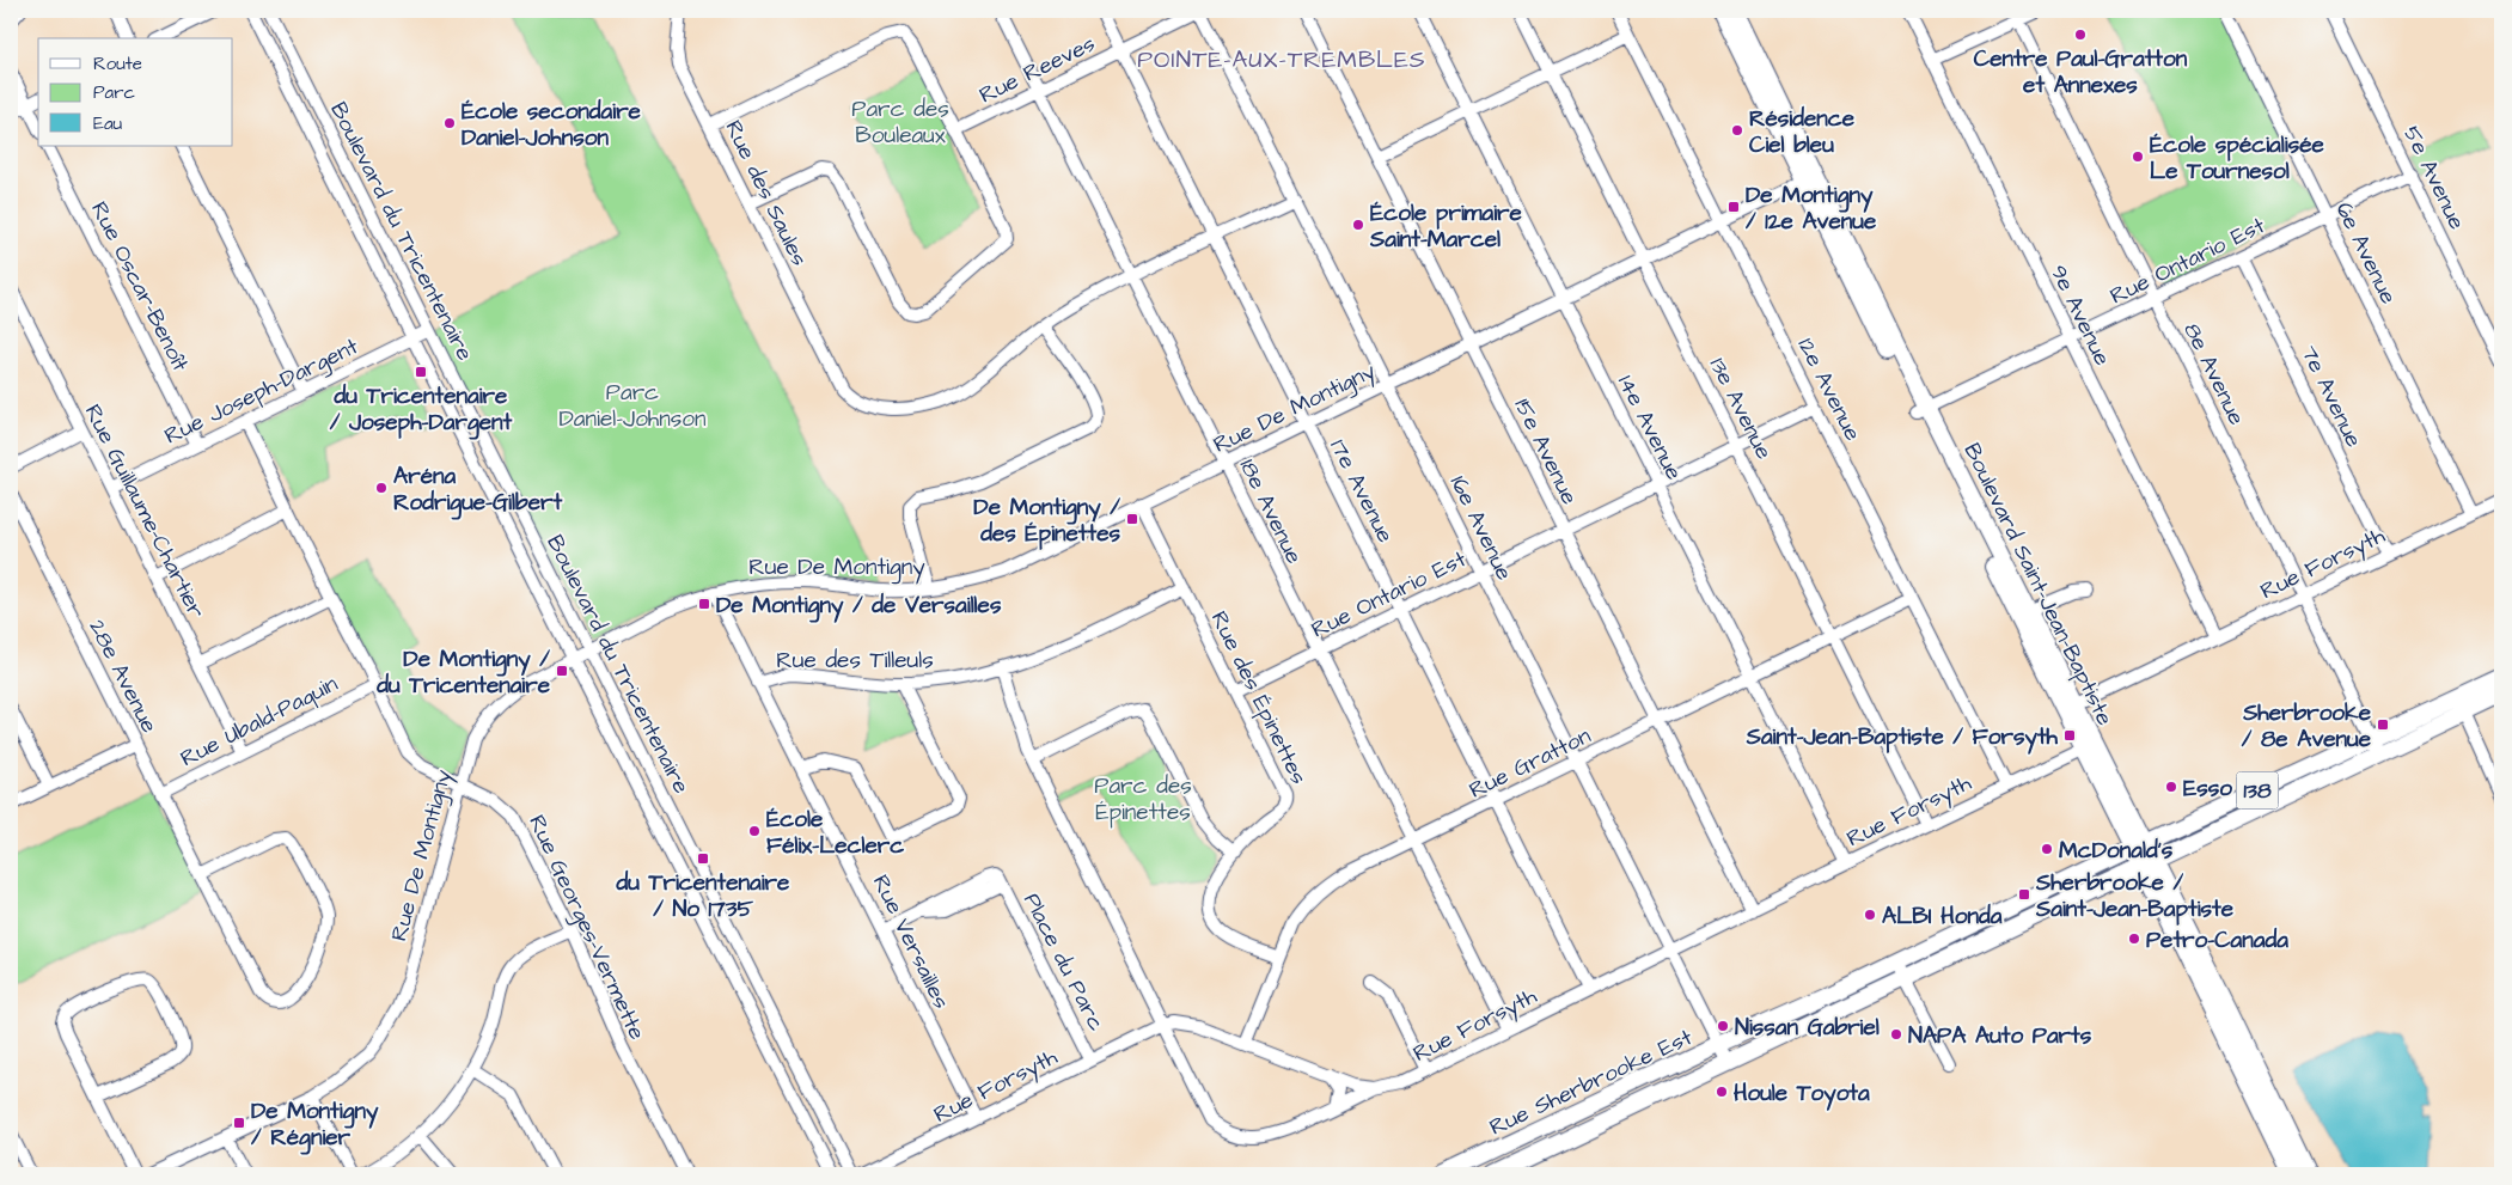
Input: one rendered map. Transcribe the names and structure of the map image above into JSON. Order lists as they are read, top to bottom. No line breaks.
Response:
{"streets":{"main road":["Boulevard Saint-Jean-Baptiste","138","Rue Sherbrooke Est"],"street":["Rue Reeves","5e Avenue","Rue des Saules","Boulevard du Tricentenaire","6e Avenue","Rue Ontario Est","Rue Oscar-Benoît","9e Avenue","8e Avenue","12e Avenue","Rue Joseph-Dargent","7e Avenue","Rue De Montigny","13e Avenue","14e Avenue","15e Avenue","17e Avenue","Rue Guillaume-Chartier","18e Avenue","16e Avenue","Rue Forsyth","Rue des Tilleuls","28e Avenue","Rue des Épinettes","Rue Ubald-Paquin","Rue Gratton","Rue Georges-Vermette","Rue Versailles","Place du Parc"]},"crossings":[["Rue Reeves","17e Avenue"],["Rue Reeves","18e Avenue"],["Rue Reeves","16e Avenue"],["5e Avenue","Rue Ontario Est"],["Boulevard du Tricentenaire","Rue Joseph-Dargent"],["Boulevard du Tricentenaire","Rue De Montigny"],["6e Avenue","Rue Ontario Est"],["6e Avenue","Rue Forsyth"],["Rue Ontario Est","9e Avenue"],["Rue Ontario Est","8e Avenue"],["Rue Ontario Est","12e Avenue"],["Rue Ontario Est","7e Avenue"],["Rue Ontario Est","13e Avenue"],["Rue Ontario Est","14e Avenue"],["Rue Ontario Est","15e Avenue"],["Rue Ontario Est","17e Avenue"],["Rue Ontario Est","18e Avenue"],["Rue Ontario Est","16e Avenue"],["Rue Ontario Est","Boulevard Saint-Jean-Baptiste"],["Rue Ontario Est","Rue des Épinettes"],["Rue Oscar-Benoît","Rue Joseph-Dargent"],["9e Avenue","Rue Forsyth"],["8e Avenue","Rue Forsyth"],["8e Avenue","Rue Sherbrooke Est"],["12e Avenue","Rue De Montigny"],["12e Avenue","Rue Forsyth"],["12e Avenue","Rue Gratton"],["Rue Joseph-Dargent","Rue Guillaume-Chartier"],["Rue Joseph-Dargent","Rue Georges-Vermette"],["7e Avenue","Rue Forsyth"],["Rue De Montigny","13e Avenue"],["Rue De Montigny","14e Avenue"],["Rue De Montigny","15e Avenue"],["Rue De Montigny","17e Avenue"],["Rue De Montigny","18e Avenue"],["Rue De Montigny","16e Avenue"],["Rue De Montigny","Boulevard Saint-Jean-Baptiste"],["Rue De Montigny","Rue des Épinettes"],["Rue De Montigny","Rue Georges-Vermette"],["Rue De Montigny","Rue Versailles"],["13e Avenue","Rue Forsyth"],["13e Avenue","Rue Gratton"],["14e Avenue","Rue Forsyth"],["14e Avenue","Rue Gratton"],["15e Avenue","Rue Forsyth"],["15e Avenue","Rue Gratton"],["17e Avenue","Rue Forsyth"],["17e Avenue","Rue Gratton"],["Rue Guillaume-Chartier","Rue Ubald-Paquin"],["18e Avenue","Rue Forsyth"],["18e Avenue","Rue Gratton"],["16e Avenue","Rue Forsyth"],["16e Avenue","Rue Gratton"],["16e Avenue","Rue Sherbrooke Est"],["Rue Forsyth","Boulevard Saint-Jean-Baptiste"],["Rue Forsyth","Rue Gratton"],["Rue Forsyth","Rue Versailles"],["Rue Forsyth","Place du Parc"],["Boulevard Saint-Jean-Baptiste","Rue Sherbrooke Est"],["Rue des Tilleuls","Rue des Épinettes"],["Rue des Tilleuls","Rue Versailles"],["28e Avenue","Rue Ubald-Paquin"],["Rue des Épinettes","Rue Gratton"],["Rue Ubald-Paquin","Rue Georges-Vermette"],["Rue Versailles","Place du Parc"]],"districts":["POINTE-AUX-TREMBLES"],"parks":["Parc des Bouleaux","Parc Daniel-Johnson","Parc des Épinettes"],"places":{"other":["Centre Paul-Gratton et Annexes","École secondaire Daniel-Johnson","Résidence Ciel bleu","École spécialisée Le Tournesol","École primaire Saint-Marcel","Aréna Rodrigue-Gilbert","Esso","École Félix-Leclerc","McDonald's","ALBI Honda","Petro-Canada","Nissan Gabriel","NAPA Auto Parts","Houle Toyota"],"transit":["De Montigny / 12e Avenue","du Tricentenaire / Joseph-Dargent","De Montigny / des Épinettes","De Montigny / de Versailles","De Montigny / du Tricentenaire","Sherbrooke / 8e Avenue","Saint-Jean-Baptiste / Forsyth","du Tricentenaire / No 1735","Sherbrooke / Saint-Jean-Baptiste","De Montigny / Régnier"]},"legend":["Route","Parc","Eau"]}
